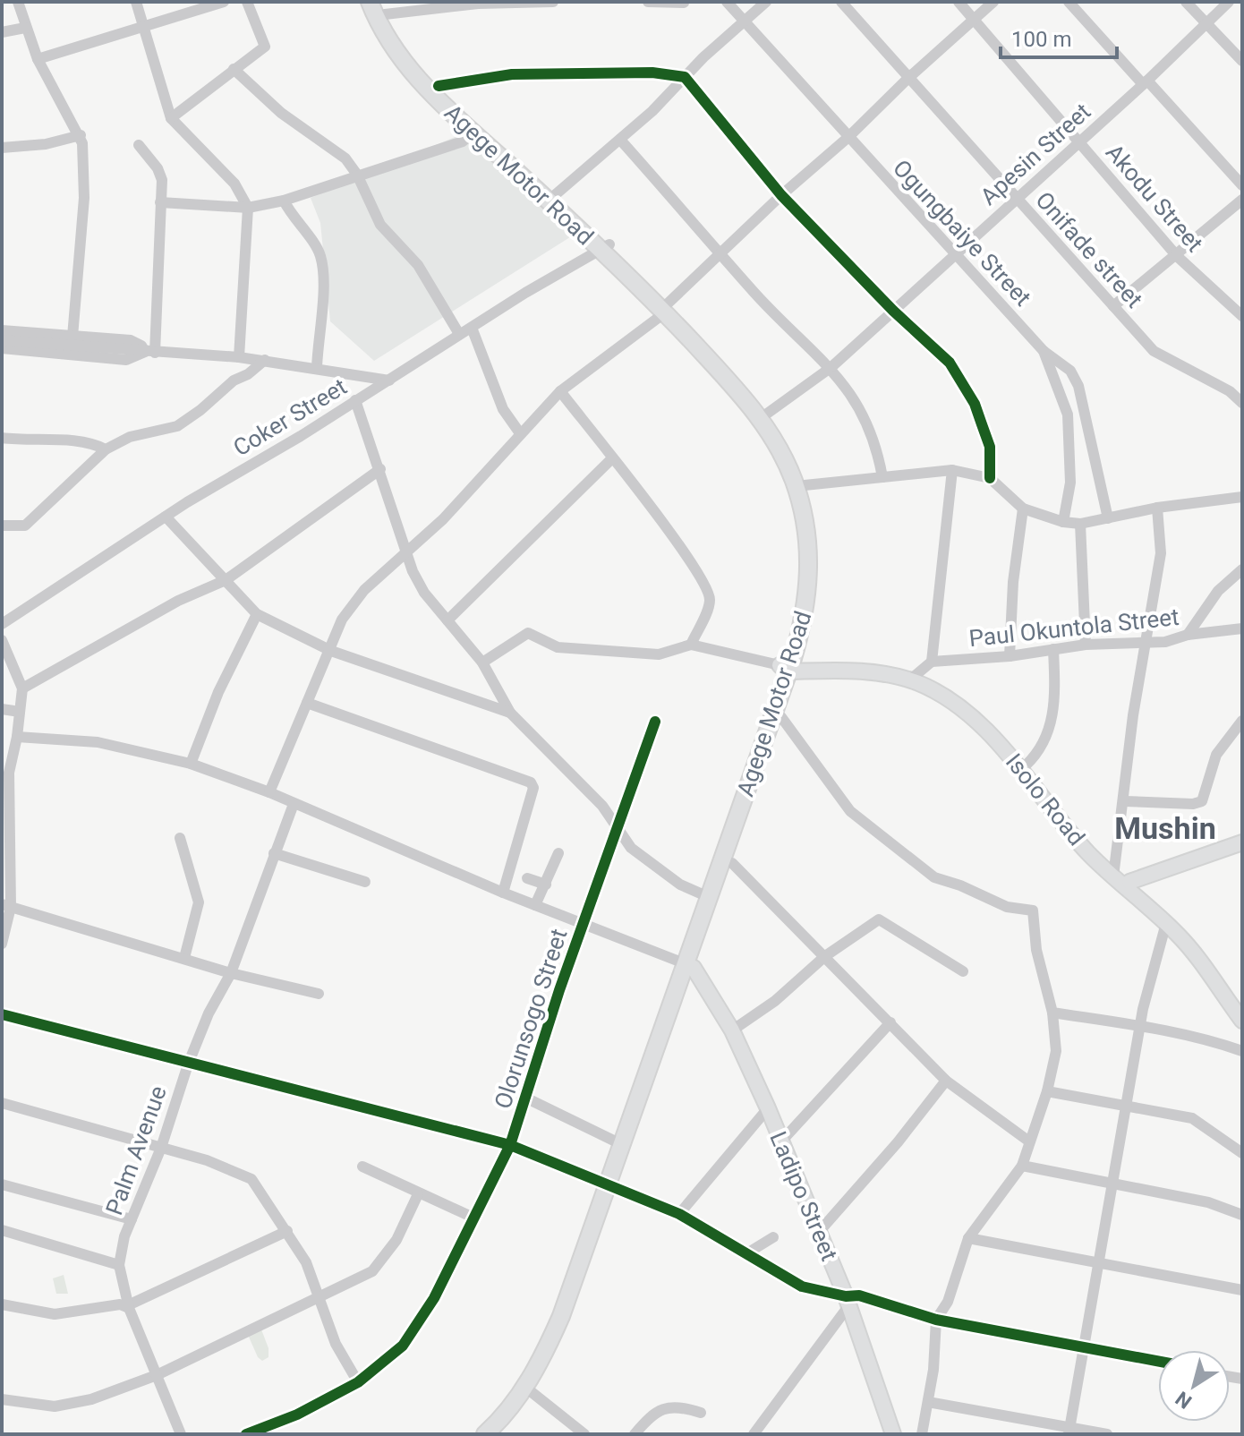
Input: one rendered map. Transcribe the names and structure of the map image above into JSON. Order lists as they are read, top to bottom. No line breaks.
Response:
{"streets":{"highway":["Agege Motor Road"],"main road":["Isolo Road","Ladipo Street"],"street":["Apesin Street","Akodu Street","Ogungbaiye Street","Onifade street","Coker Street","Paul Okuntola Street","Olorunsogo Street","Palm Avenue"]},"crossings":[["Apesin Street","Agege Motor Road"],["Apesin Street","Akodu Street"],["Apesin Street","Ogungbaiye Street"],["Apesin Street","Onifade street"],["Agege Motor Road","Coker Street"],["Agege Motor Road","Isolo Road"],["Agege Motor Road","Ladipo Street"]],"districts":["Mushin"],"scale_bar":"100 m","north":"bottom left"}
